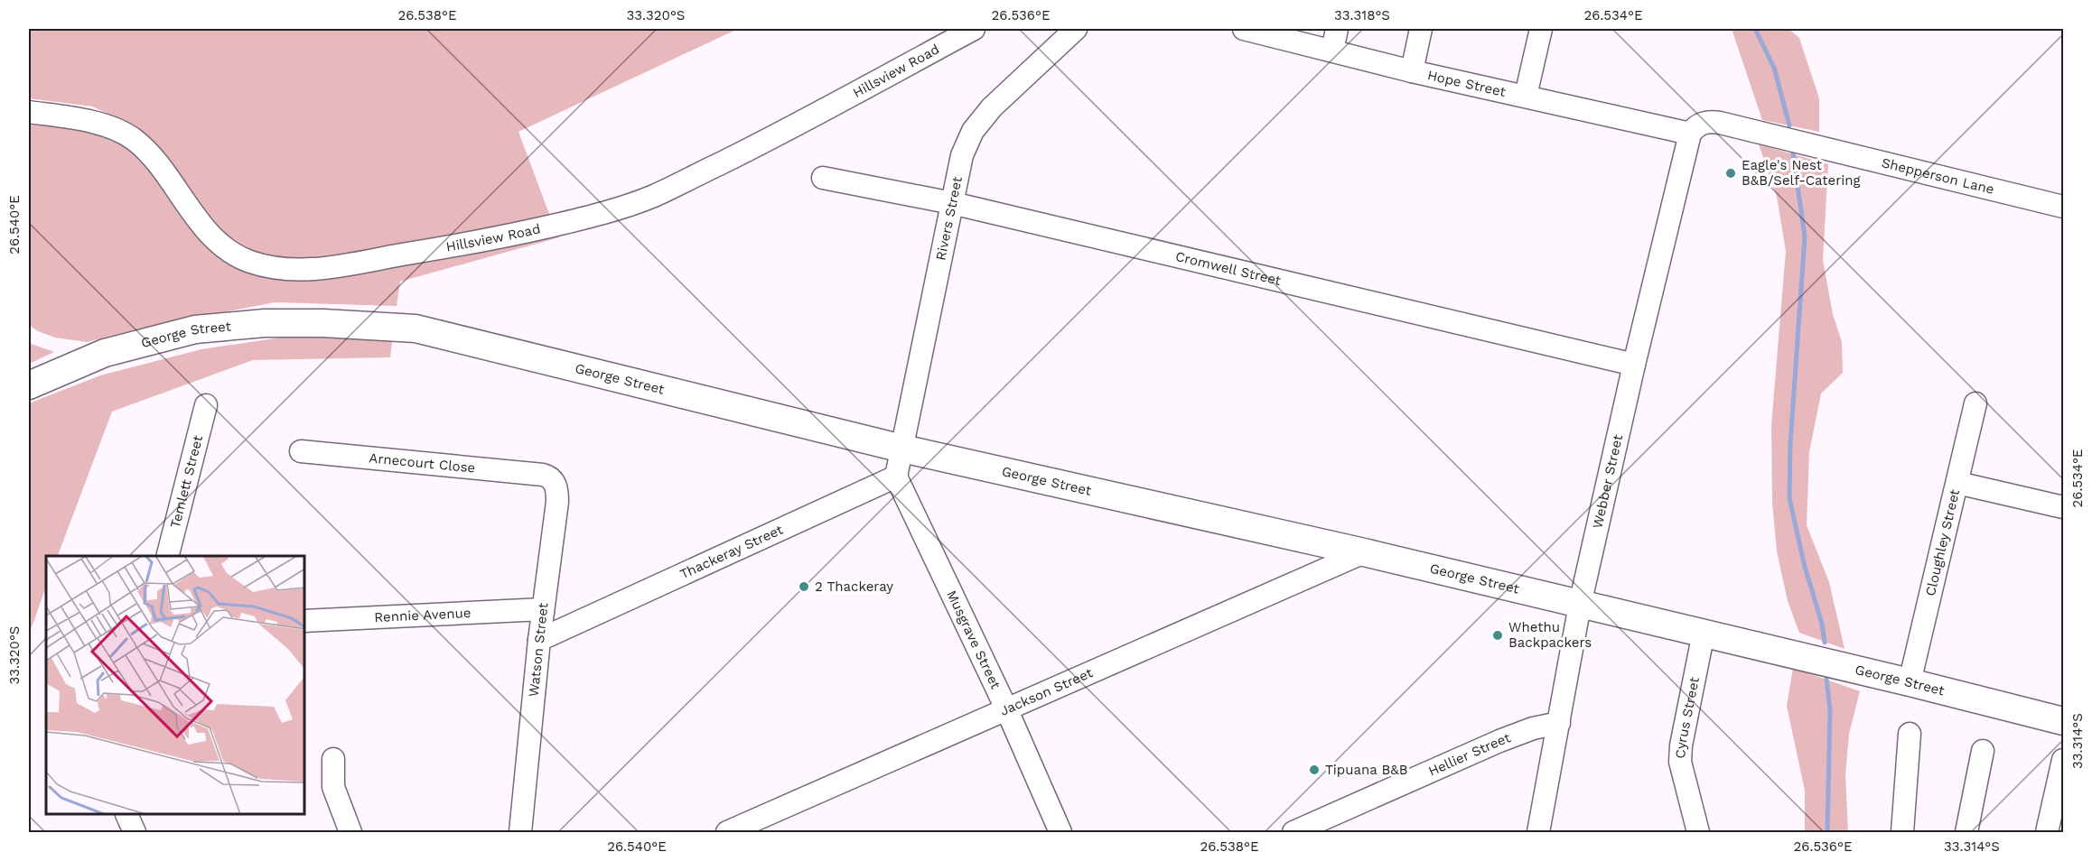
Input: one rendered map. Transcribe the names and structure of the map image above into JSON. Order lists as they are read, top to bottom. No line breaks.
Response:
{"streets":{"main road":["George Street"],"street":["Hillsview Road","Hope Street","Shepperson Lane","Rivers Street","Cromwell Street","Arnecourt Close","Temlett Street","Webber Street","Cloughley Street","Thackeray Street","Rennie Avenue","Musgrave Street","Watson Street","Jackson Street","Cyrus Street","Hellier Street"]},"crossings":[["Hope Street","Shepperson Lane"],["Hope Street","Webber Street"],["Shepperson Lane","Webber Street"],["Rivers Street","Cromwell Street"],["Rivers Street","George Street"],["Cromwell Street","Webber Street"],["George Street","Webber Street"],["George Street","Cloughley Street"],["George Street","Jackson Street"],["George Street","Cyrus Street"],["Arnecourt Close","Watson Street"],["Webber Street","Hellier Street"],["Thackeray Street","Musgrave Street"],["Thackeray Street","Watson Street"],["Rennie Avenue","Watson Street"],["Musgrave Street","Jackson Street"]],"places":["Eagle's Nest B&B/Self-Catering","2 Thackeray","Whethu Backpackers","Tipuana B&B"],"coordinates":["26.538°E","33.320°S","26.536°E","33.318°S","26.534°E","26.540°E","33.314°S"]}
